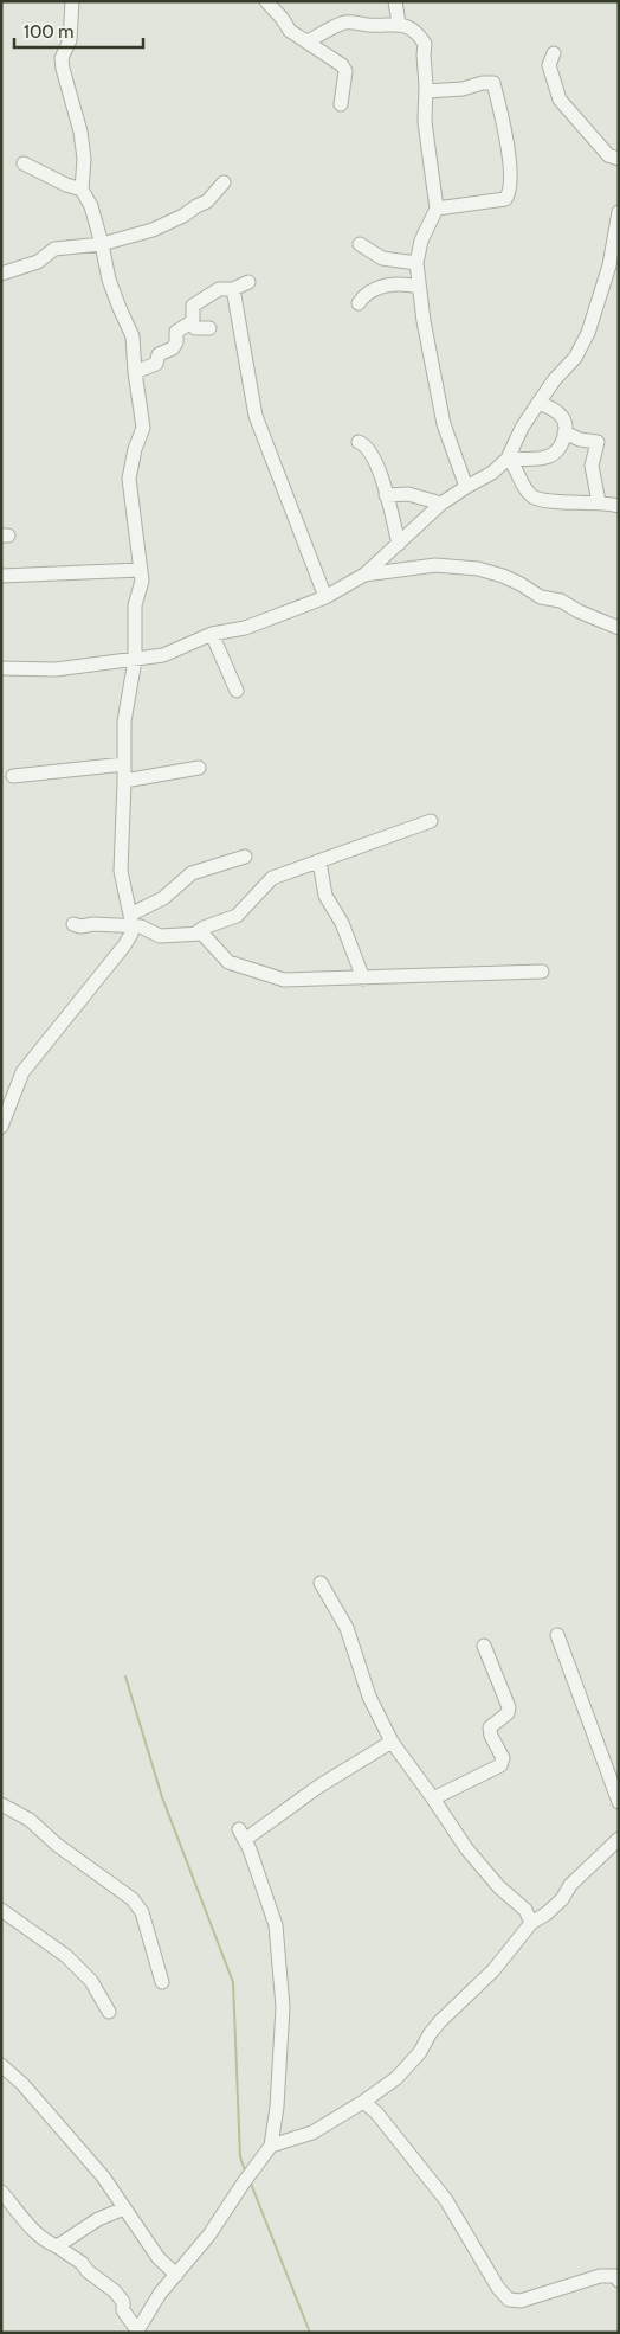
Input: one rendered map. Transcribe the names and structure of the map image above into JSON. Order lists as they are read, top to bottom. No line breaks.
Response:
{"scale_bar":"100 m"}
